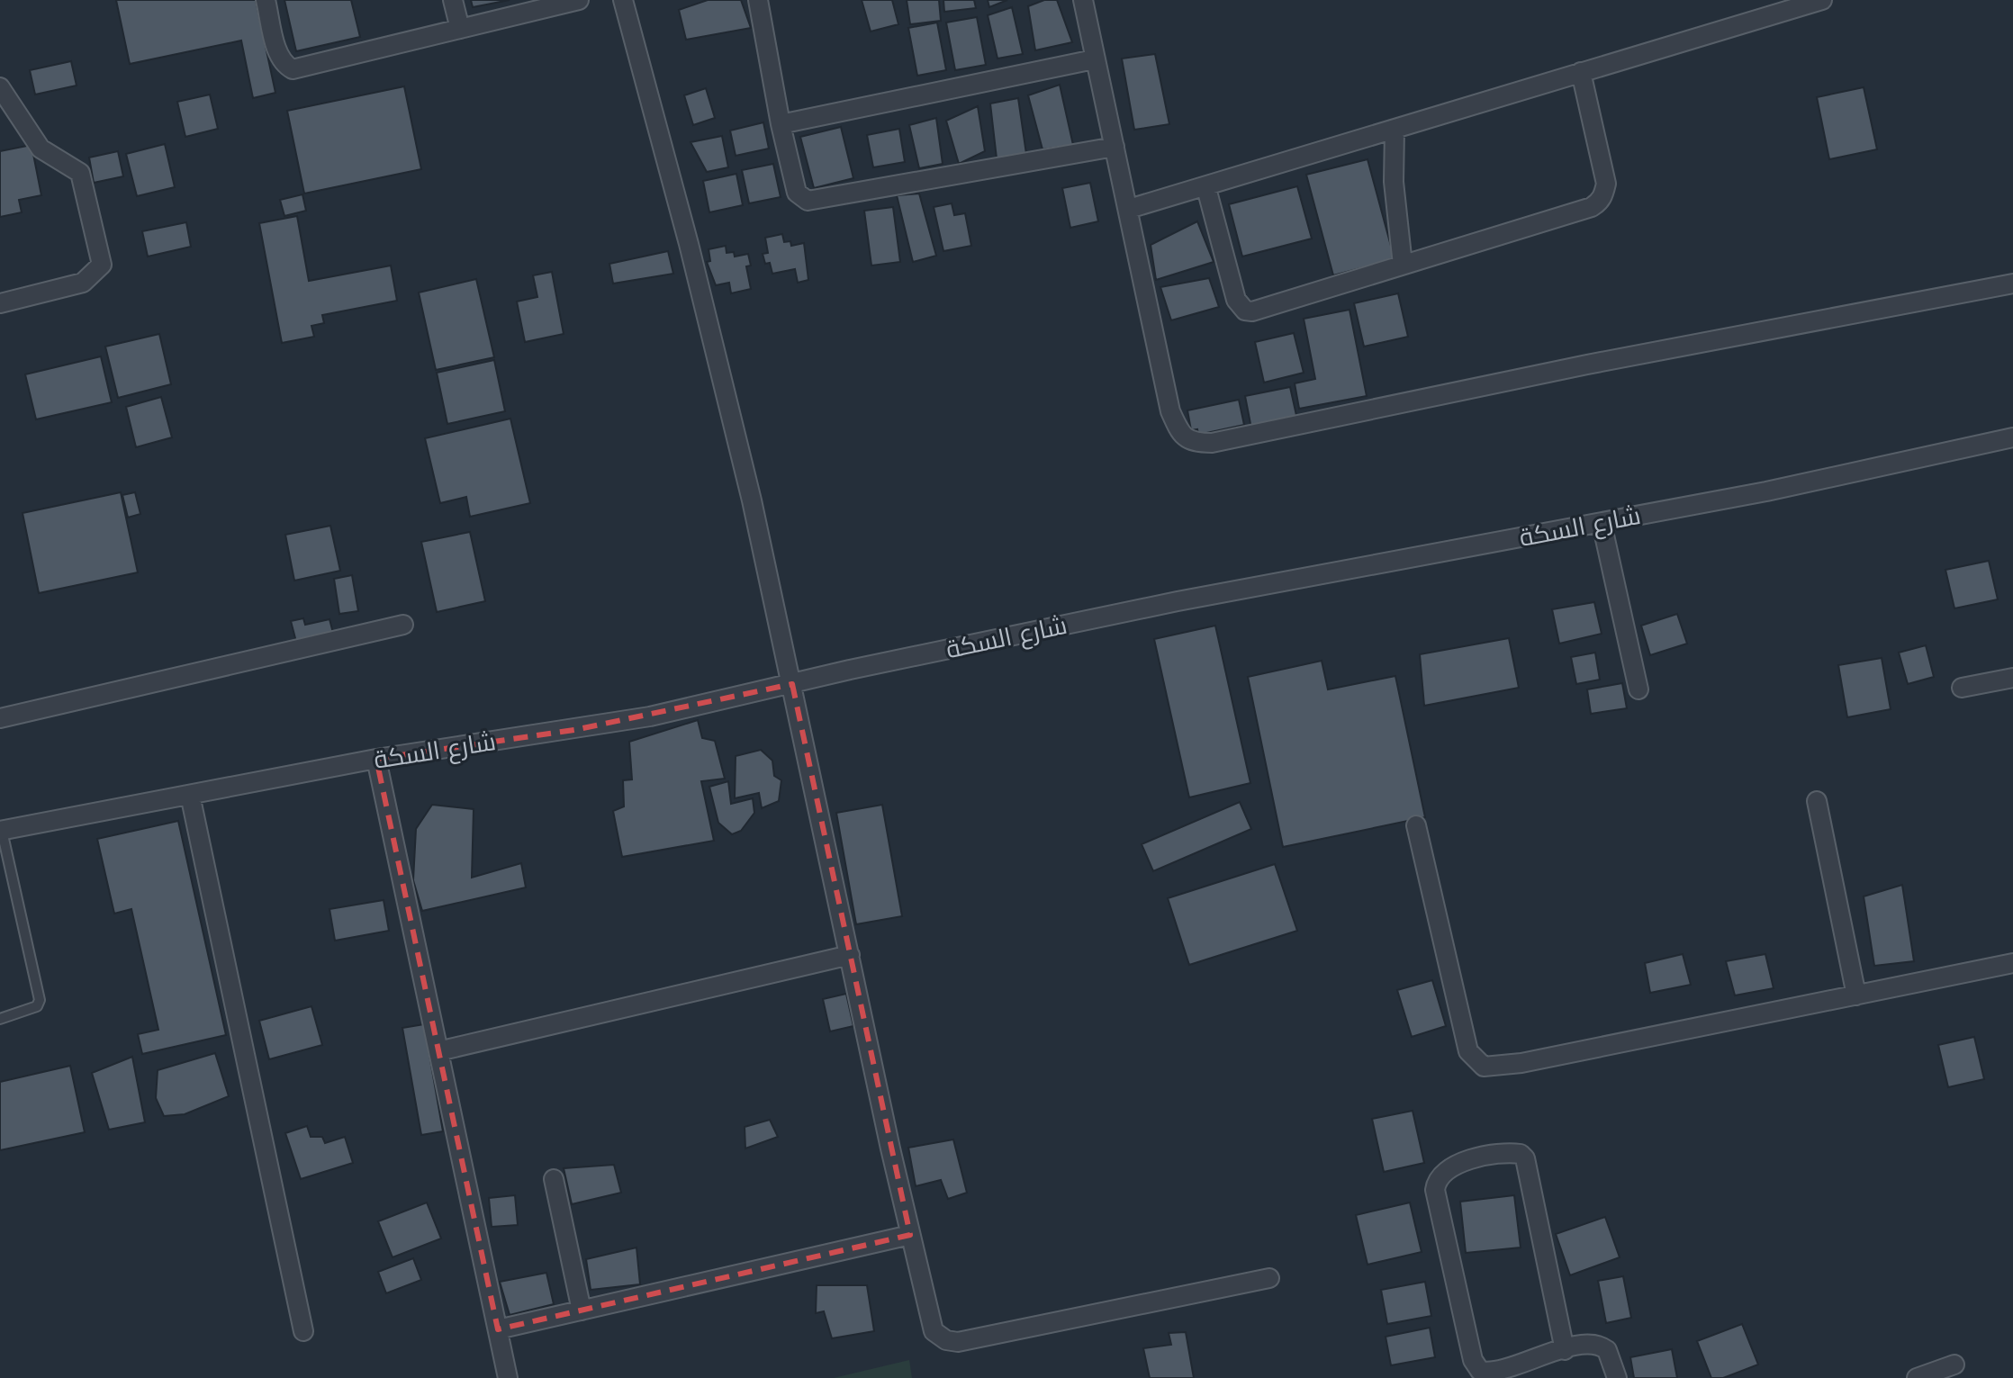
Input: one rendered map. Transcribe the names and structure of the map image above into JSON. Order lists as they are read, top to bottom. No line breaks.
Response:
{"streets":{"street":["شارع السكة"]}}
